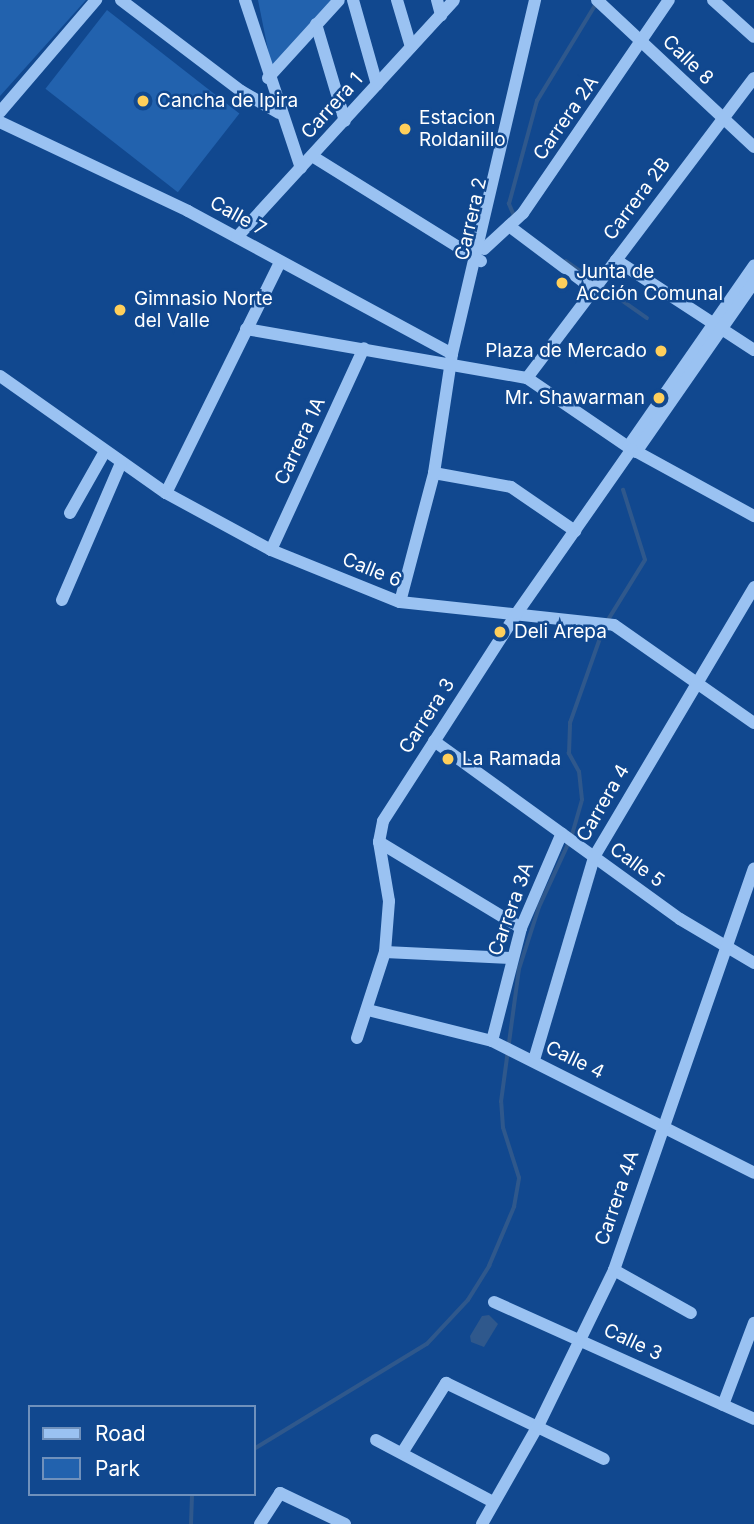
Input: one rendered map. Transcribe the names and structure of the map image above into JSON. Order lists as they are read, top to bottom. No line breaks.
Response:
{"streets":{"street":["Calle 8","Carrera 1","Carrera 2A","Carrera 2B","Calle 7","Carrera 2","Carrera 1A","Calle 6","Carrera 3","Carrera 4","Calle 5","Carrera 3A","Calle 4","Carrera 4A","Calle 3"]},"crossings":[["Calle 8","Carrera 2A"],["Calle 8","Carrera 2B"],["Carrera 1","Calle 7"],["Carrera 2A","Carrera 2"],["Carrera 2B","Calle 7"],["Calle 7","Carrera 2"],["Calle 7","Carrera 3"],["Carrera 2","Calle 6"],["Carrera 1A","Calle 6"],["Calle 6","Carrera 3"],["Calle 6","Carrera 4"],["Carrera 3","Calle 5"],["Carrera 3","Calle 4"],["Carrera 4","Calle 5"],["Carrera 4","Calle 4"],["Calle 5","Carrera 3A"],["Calle 5","Carrera 4A"],["Carrera 3A","Calle 4"],["Calle 4","Carrera 4A"],["Carrera 4A","Calle 3"]],"places":["Cancha de Ipira","Estacion Roldanillo","Junta de Acción Comunal","Gimnasio Norte del Valle","Plaza de Mercado","Mr. Shawarman","Deli Arepa","La Ramada"],"legend":["Road","Park"]}
